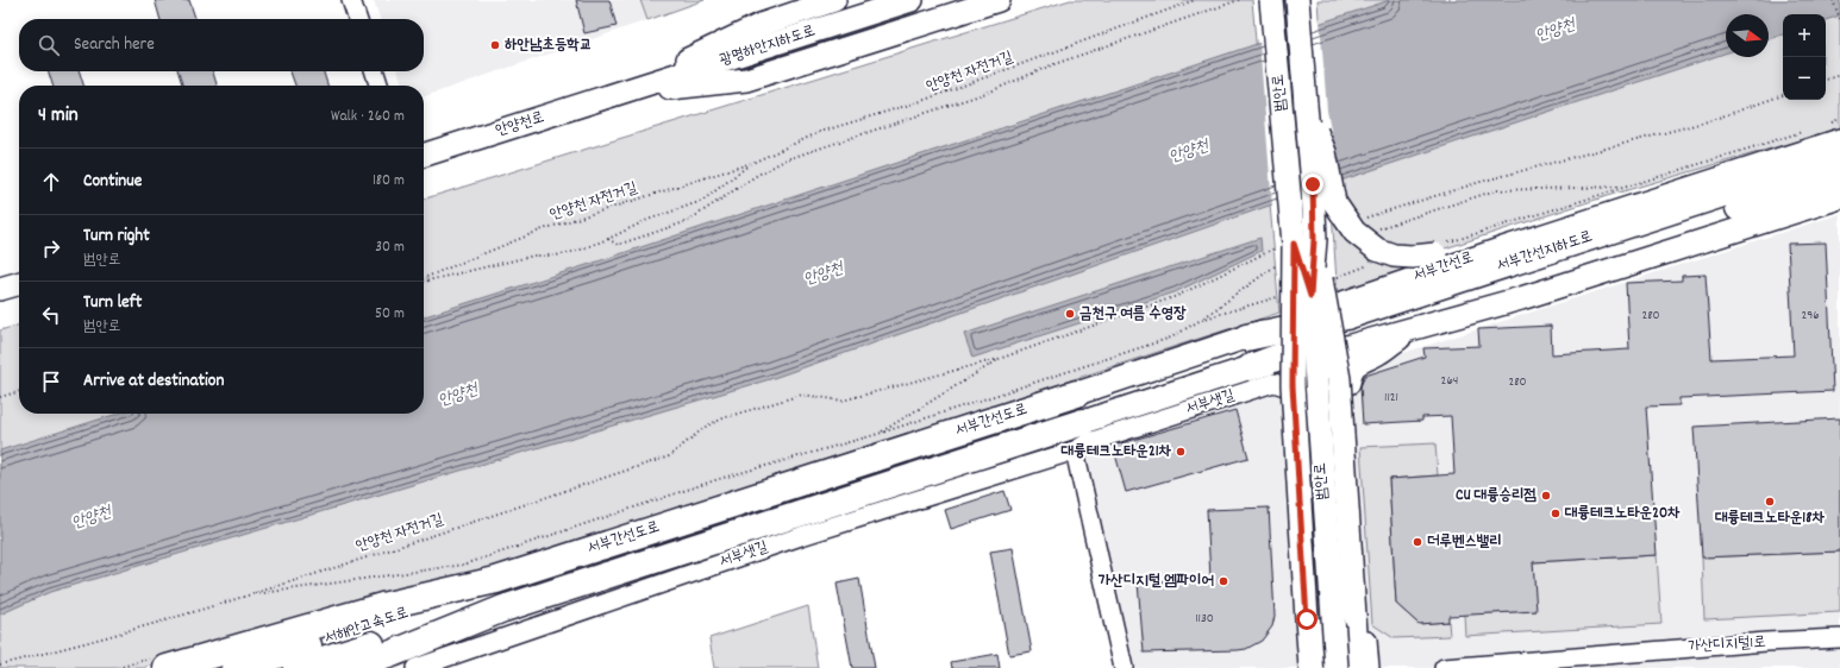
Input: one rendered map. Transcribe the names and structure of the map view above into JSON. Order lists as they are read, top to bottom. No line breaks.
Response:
{"streets":{"highway":["서부간선지하도로","서부간선도로","서해안고속도로"],"main road":["광명하안지하도로","범안로","안양천로"],"street":["서부샛길","가산디지털1로"],"path":["안양천 자전거길"]},"crossings":[["광명하안지하도로","안양천로"],["서부간선도로","서해안고속도로"]],"water":["안양천"],"places":["하안남초등학교","금천구 여름 수영장","대륭테크노타운21차","CU 대륭승리점","대륭테크노타운18차","대륭테크노타운20차","더루벤스밸리","가산디지털 엠파이어"],"house_numbers":["280","296","264","280","1121","1130"],"north":"right","page":{"map_buttons":["+","−"],"search":"Search here","heading":["4 min","Walk · 260 m"],"list":[["Continue","180 m"],["Turn right","범안로","30 m"],["Turn left","범안로","50 m"],"Arrive at destination"]}}
